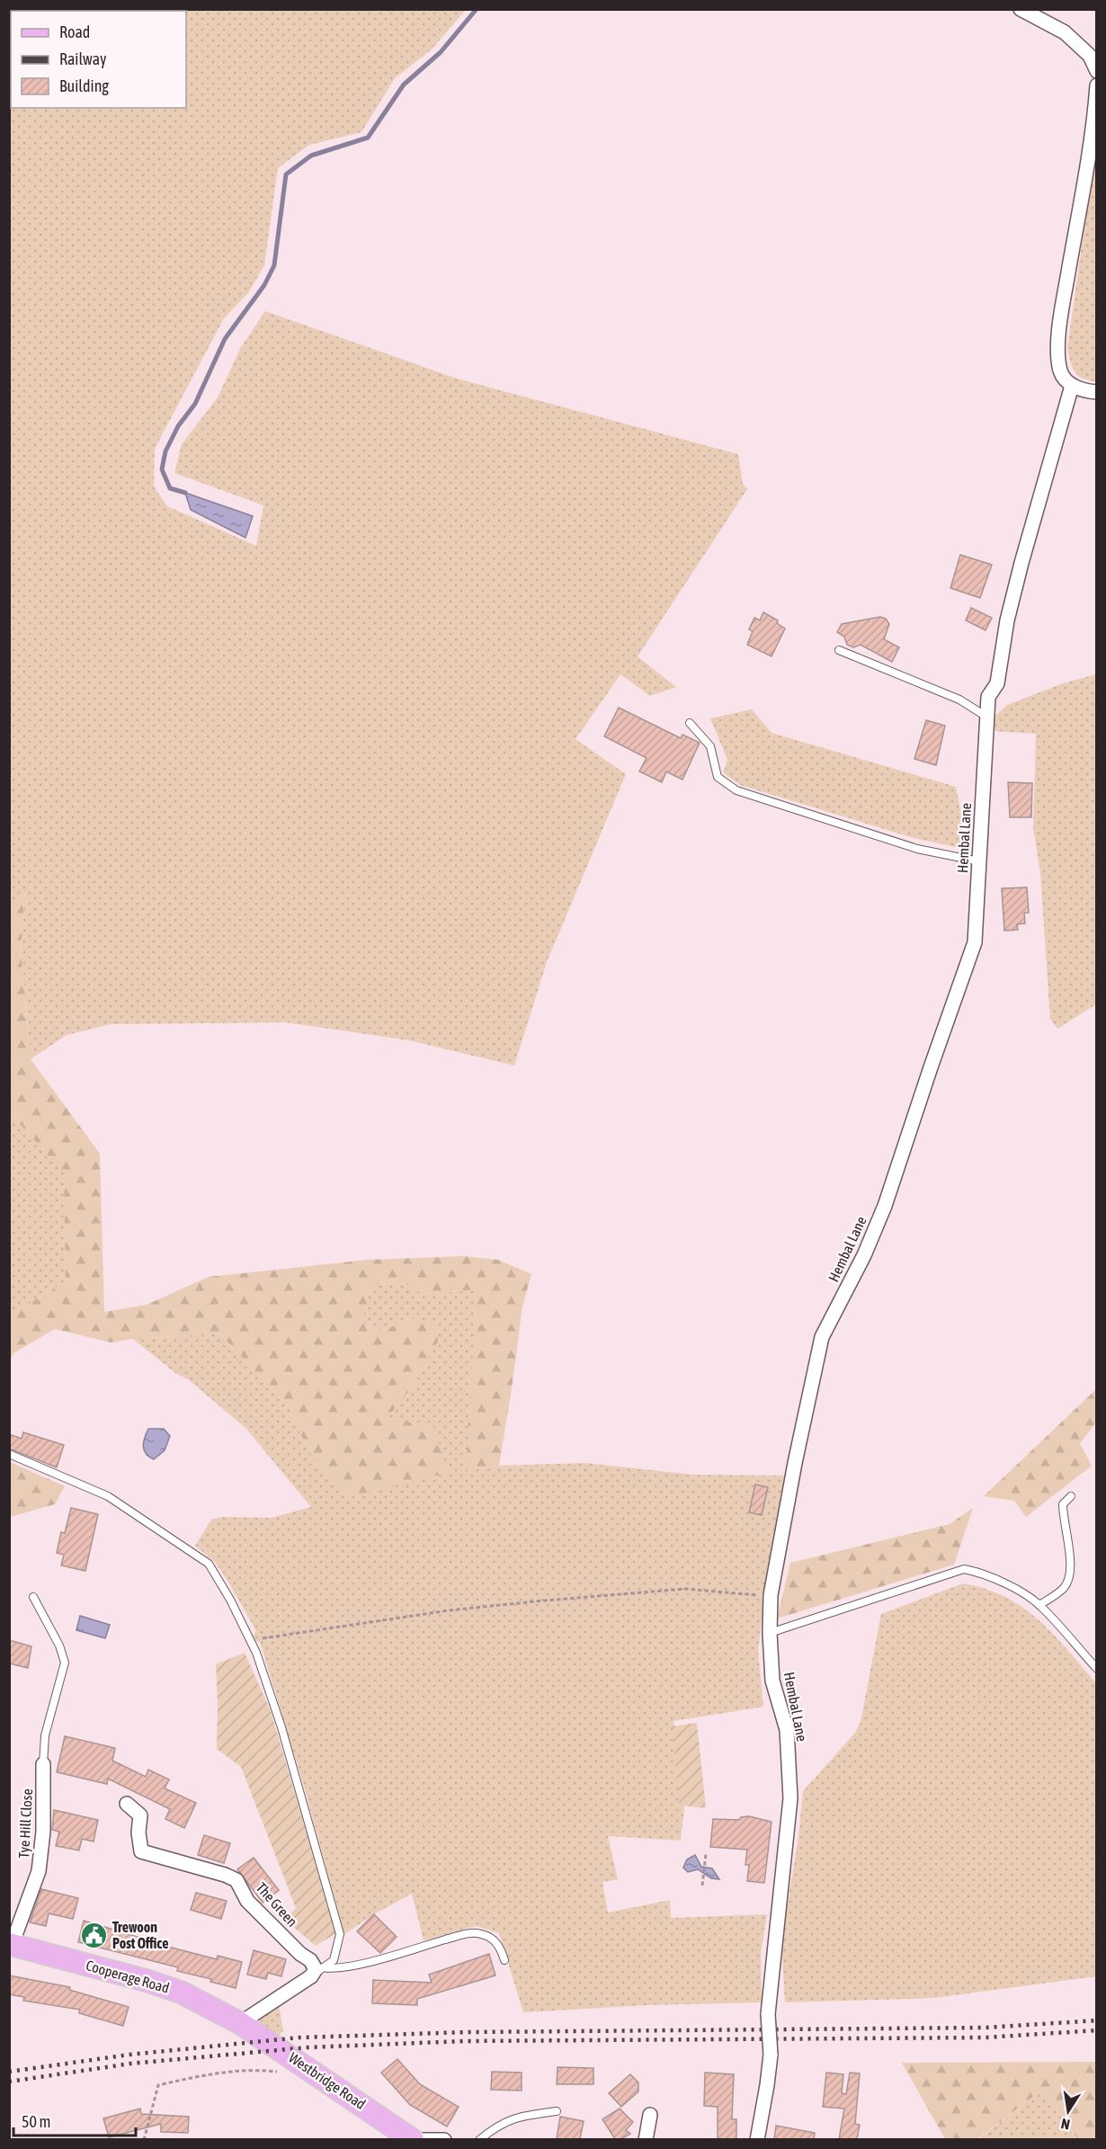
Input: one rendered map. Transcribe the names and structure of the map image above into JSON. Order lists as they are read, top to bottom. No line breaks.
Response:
{"streets":{"main road":["Cooperage Road","Westbridge Road"],"street":["Hembal Lane","Tye Hill Close","The Green"]},"crossings":[["Tye Hill Close","Cooperage Road"],["Cooperage Road","Westbridge Road"]],"places":{"public building":["Trewoon Post Office"]},"legend":["Road","Railway","Building"],"scale_bar":"50 m","north":"bottom"}
